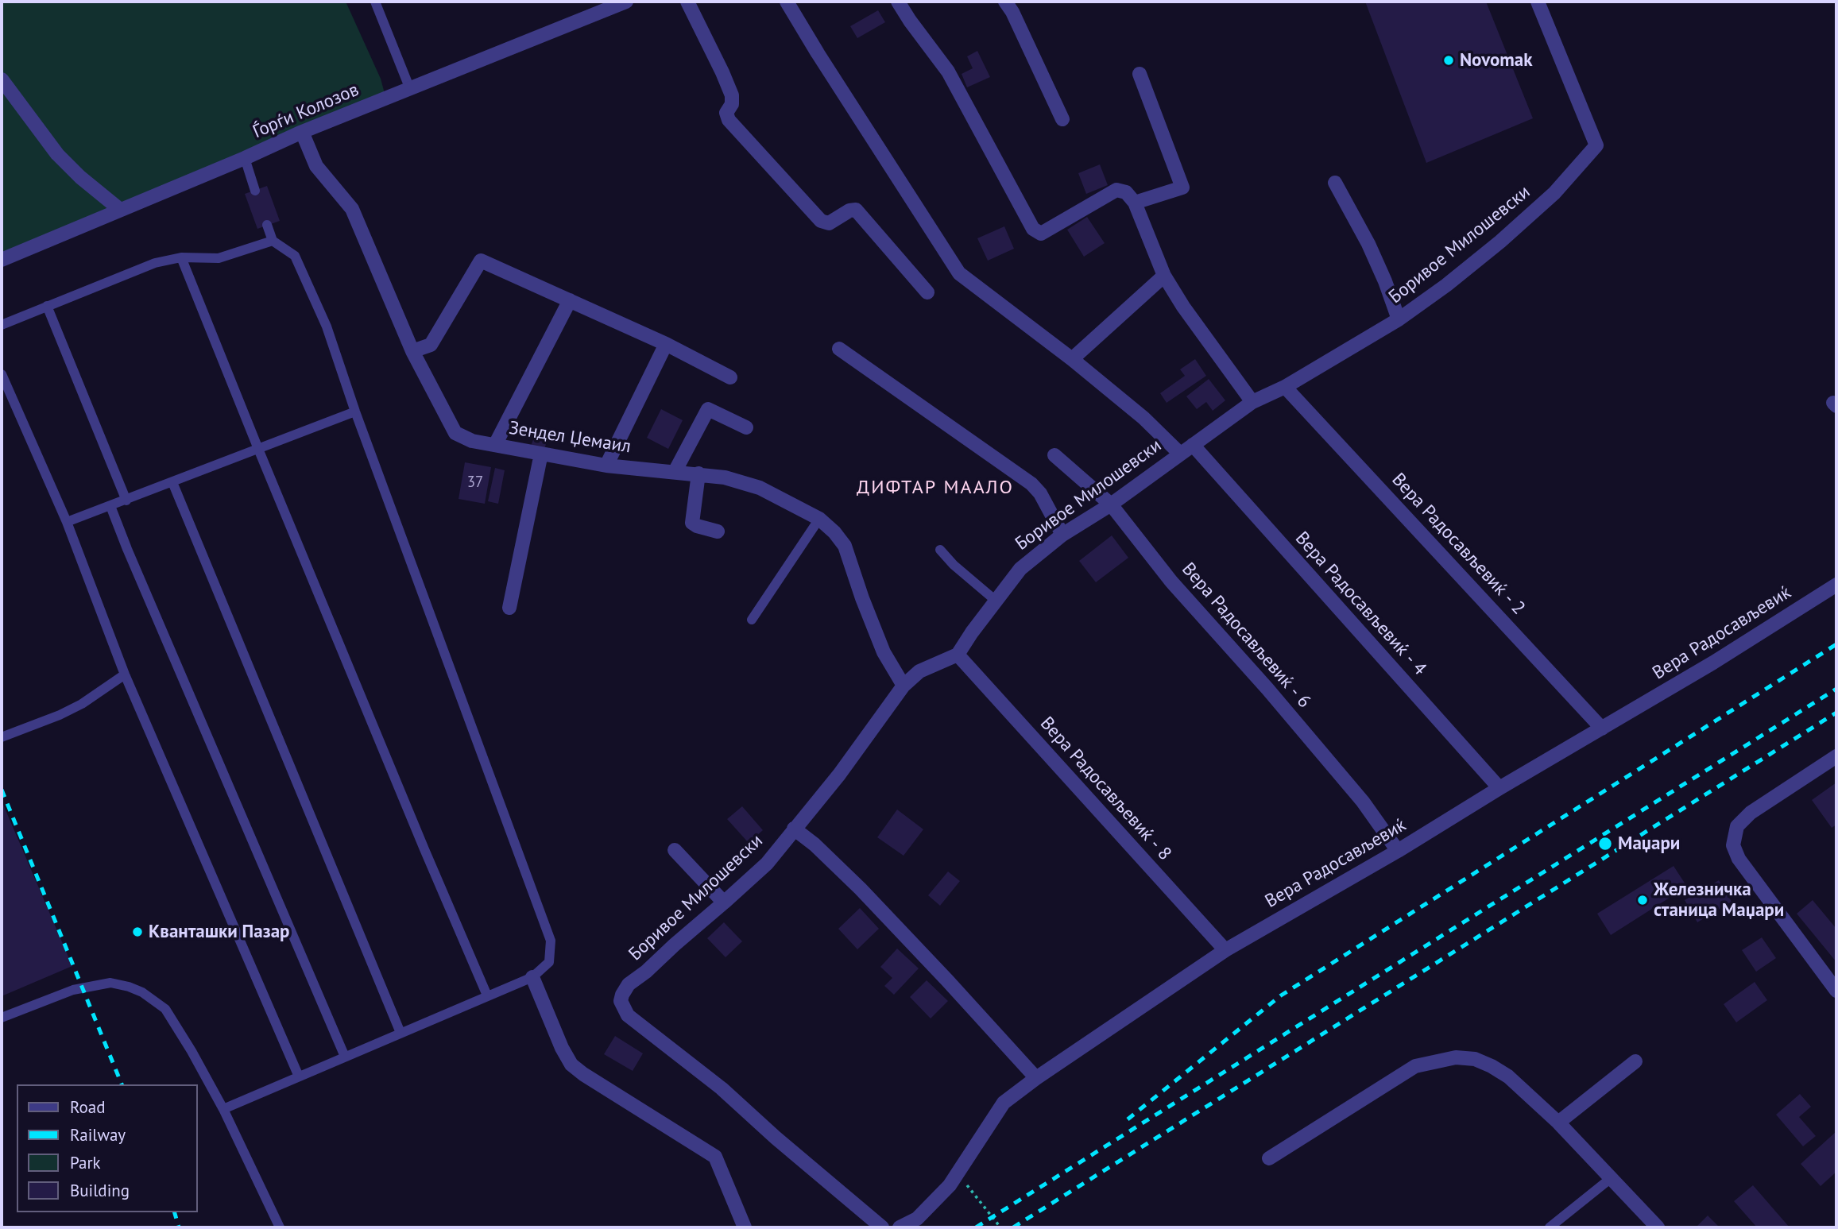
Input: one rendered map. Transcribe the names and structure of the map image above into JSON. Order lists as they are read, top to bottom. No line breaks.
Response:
{"streets":{"street":["Ѓорѓи Колозов","Боривое Милошевски","Зендел Џемаил","Вера Радосављевиќ - 2","Вера Радосављевиќ - 4","Вера Радосављевиќ","Вера Радосављевиќ - 6","Вера Радосављевиќ - 8"]},"crossings":[["Ѓорѓи Колозов","Зендел Џемаил"],["Боривое Милошевски","Зендел Џемаил"],["Боривое Милошевски","Вера Радосављевиќ - 2"],["Боривое Милошевски","Вера Радосављевиќ - 4"],["Боривое Милошевски","Вера Радосављевиќ - 6"],["Боривое Милошевски","Вера Радосављевиќ - 8"],["Вера Радосављевиќ - 2","Вера Радосављевиќ"],["Вера Радосављевиќ - 4","Вера Радосављевиќ"],["Вера Радосављевиќ","Вера Радосављевиќ - 6"],["Вера Радосављевиќ","Вера Радосављевиќ - 8"]],"districts":["ДИФТАР МААЛО"],"places":["Novomak","Маџари","Железничка станица Маџари","Кванташки Пазар"],"house_numbers":["37"],"legend":["Road","Railway","Park","Building"]}
